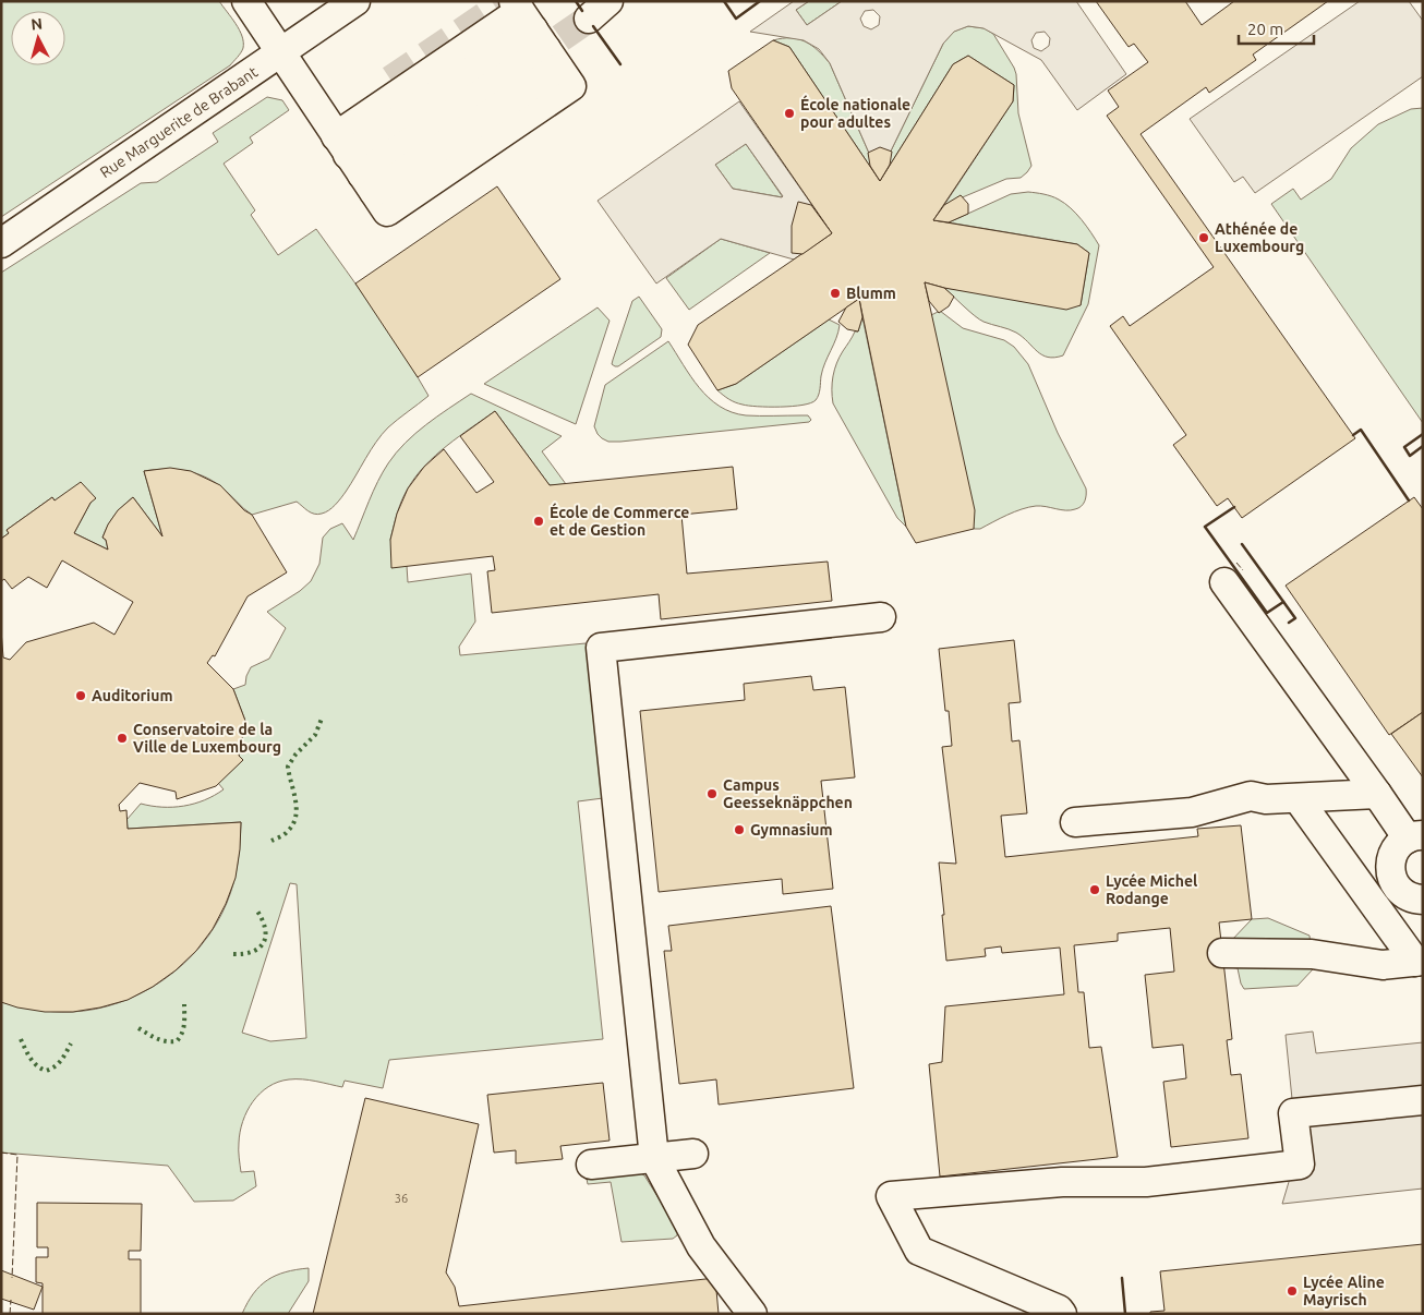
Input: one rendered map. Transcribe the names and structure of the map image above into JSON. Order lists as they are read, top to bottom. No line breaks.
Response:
{"streets":{"street":["Rue Marguerite de Brabant"]},"places":["École nationale pour adultes","Athénée de Luxembourg","Blumm","École de Commerce et de Gestion","Auditorium","Conservatoire de la Ville de Luxembourg","Campus Geesseknäppchen","Gymnasium","Lycée Michel Rodange","Lycée Aline Mayrisch"],"house_numbers":["36"],"scale_bar":"20 m","north":"top"}
